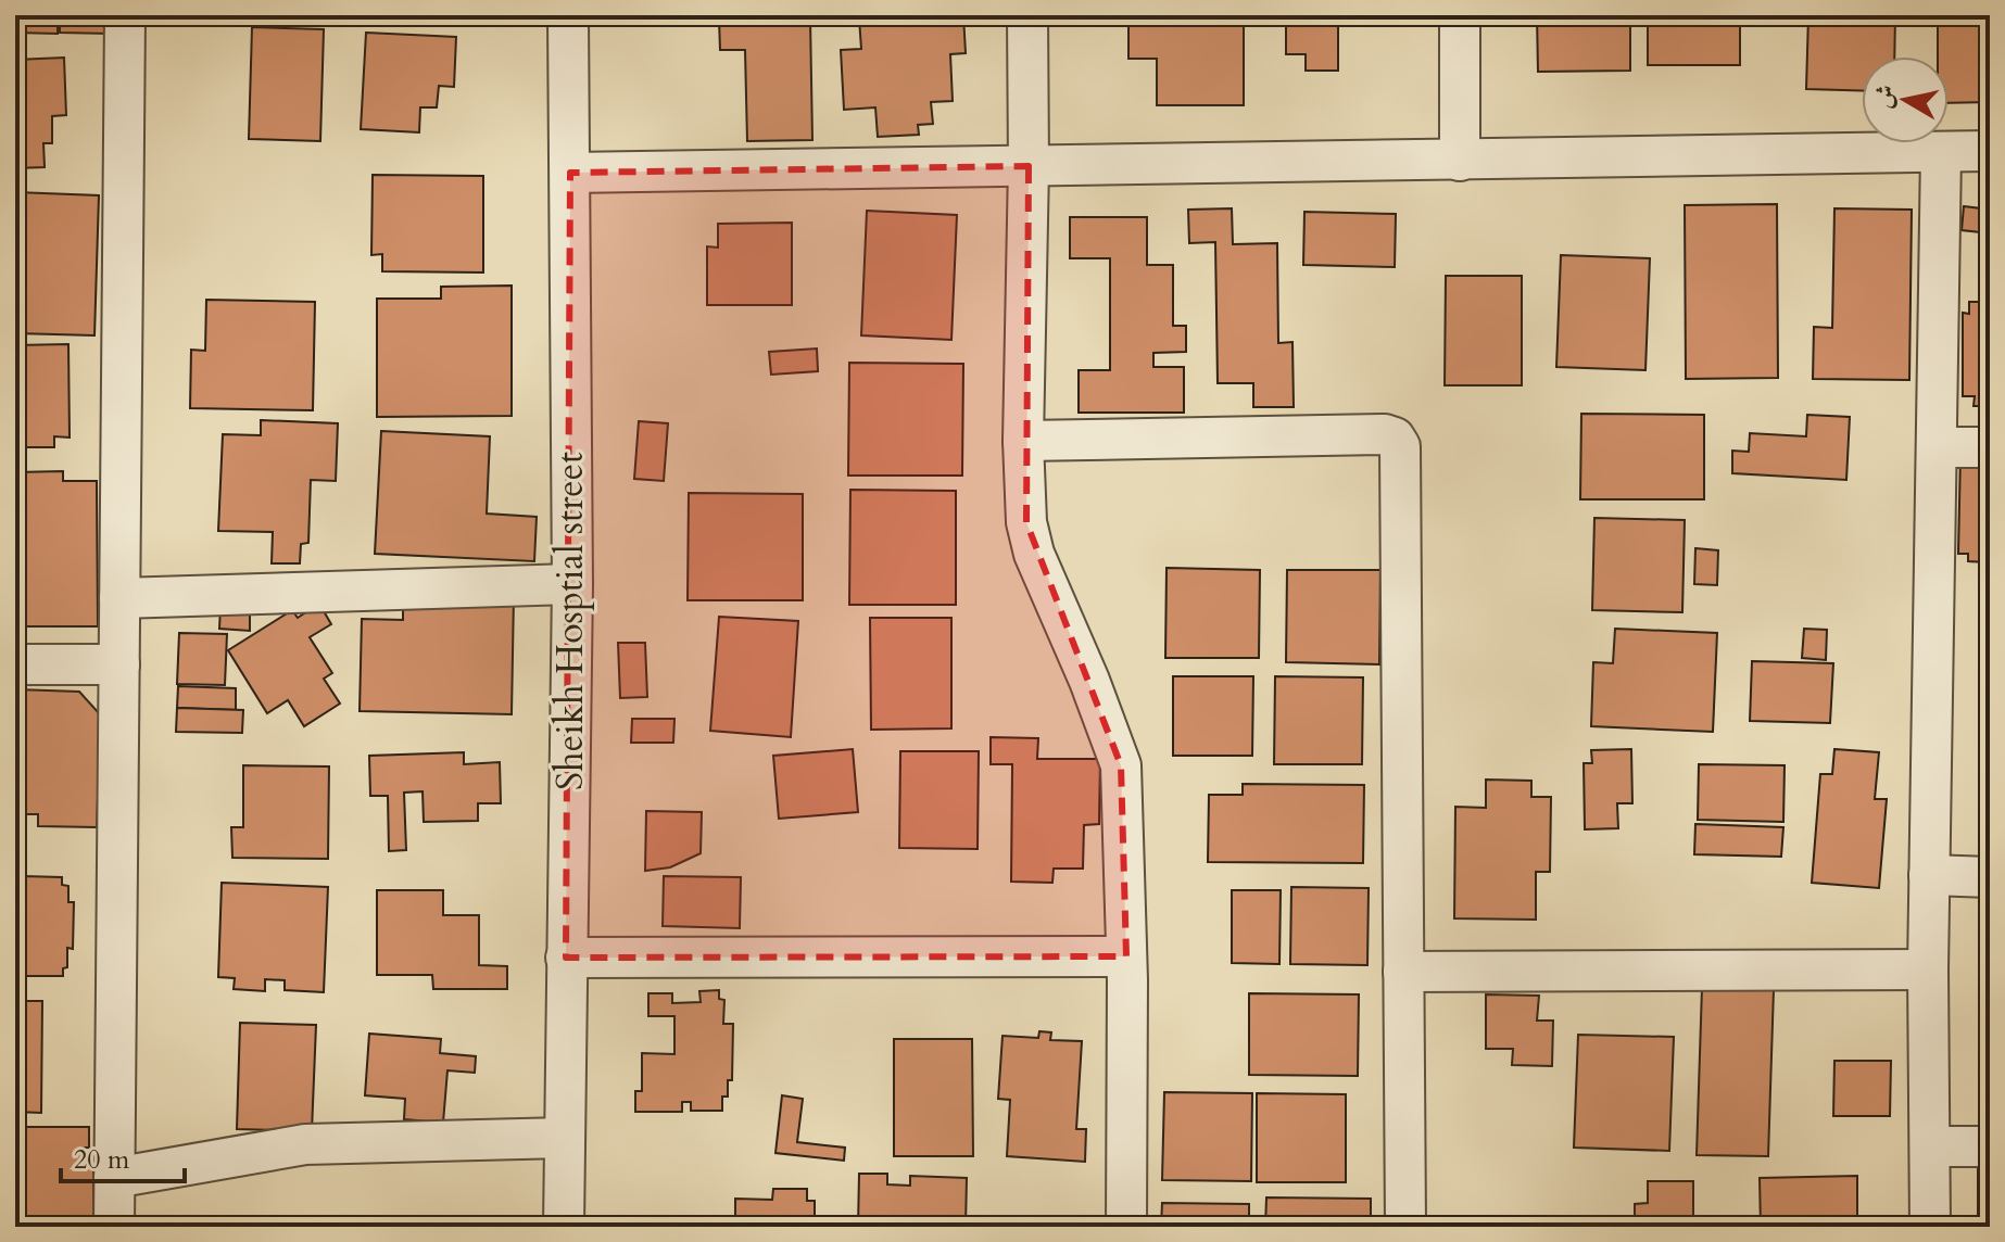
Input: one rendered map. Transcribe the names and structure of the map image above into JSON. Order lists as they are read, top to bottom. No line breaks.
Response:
{"streets":{"street":["Sheikh Hosptial street"]},"scale_bar":"20 m","north":"left"}
